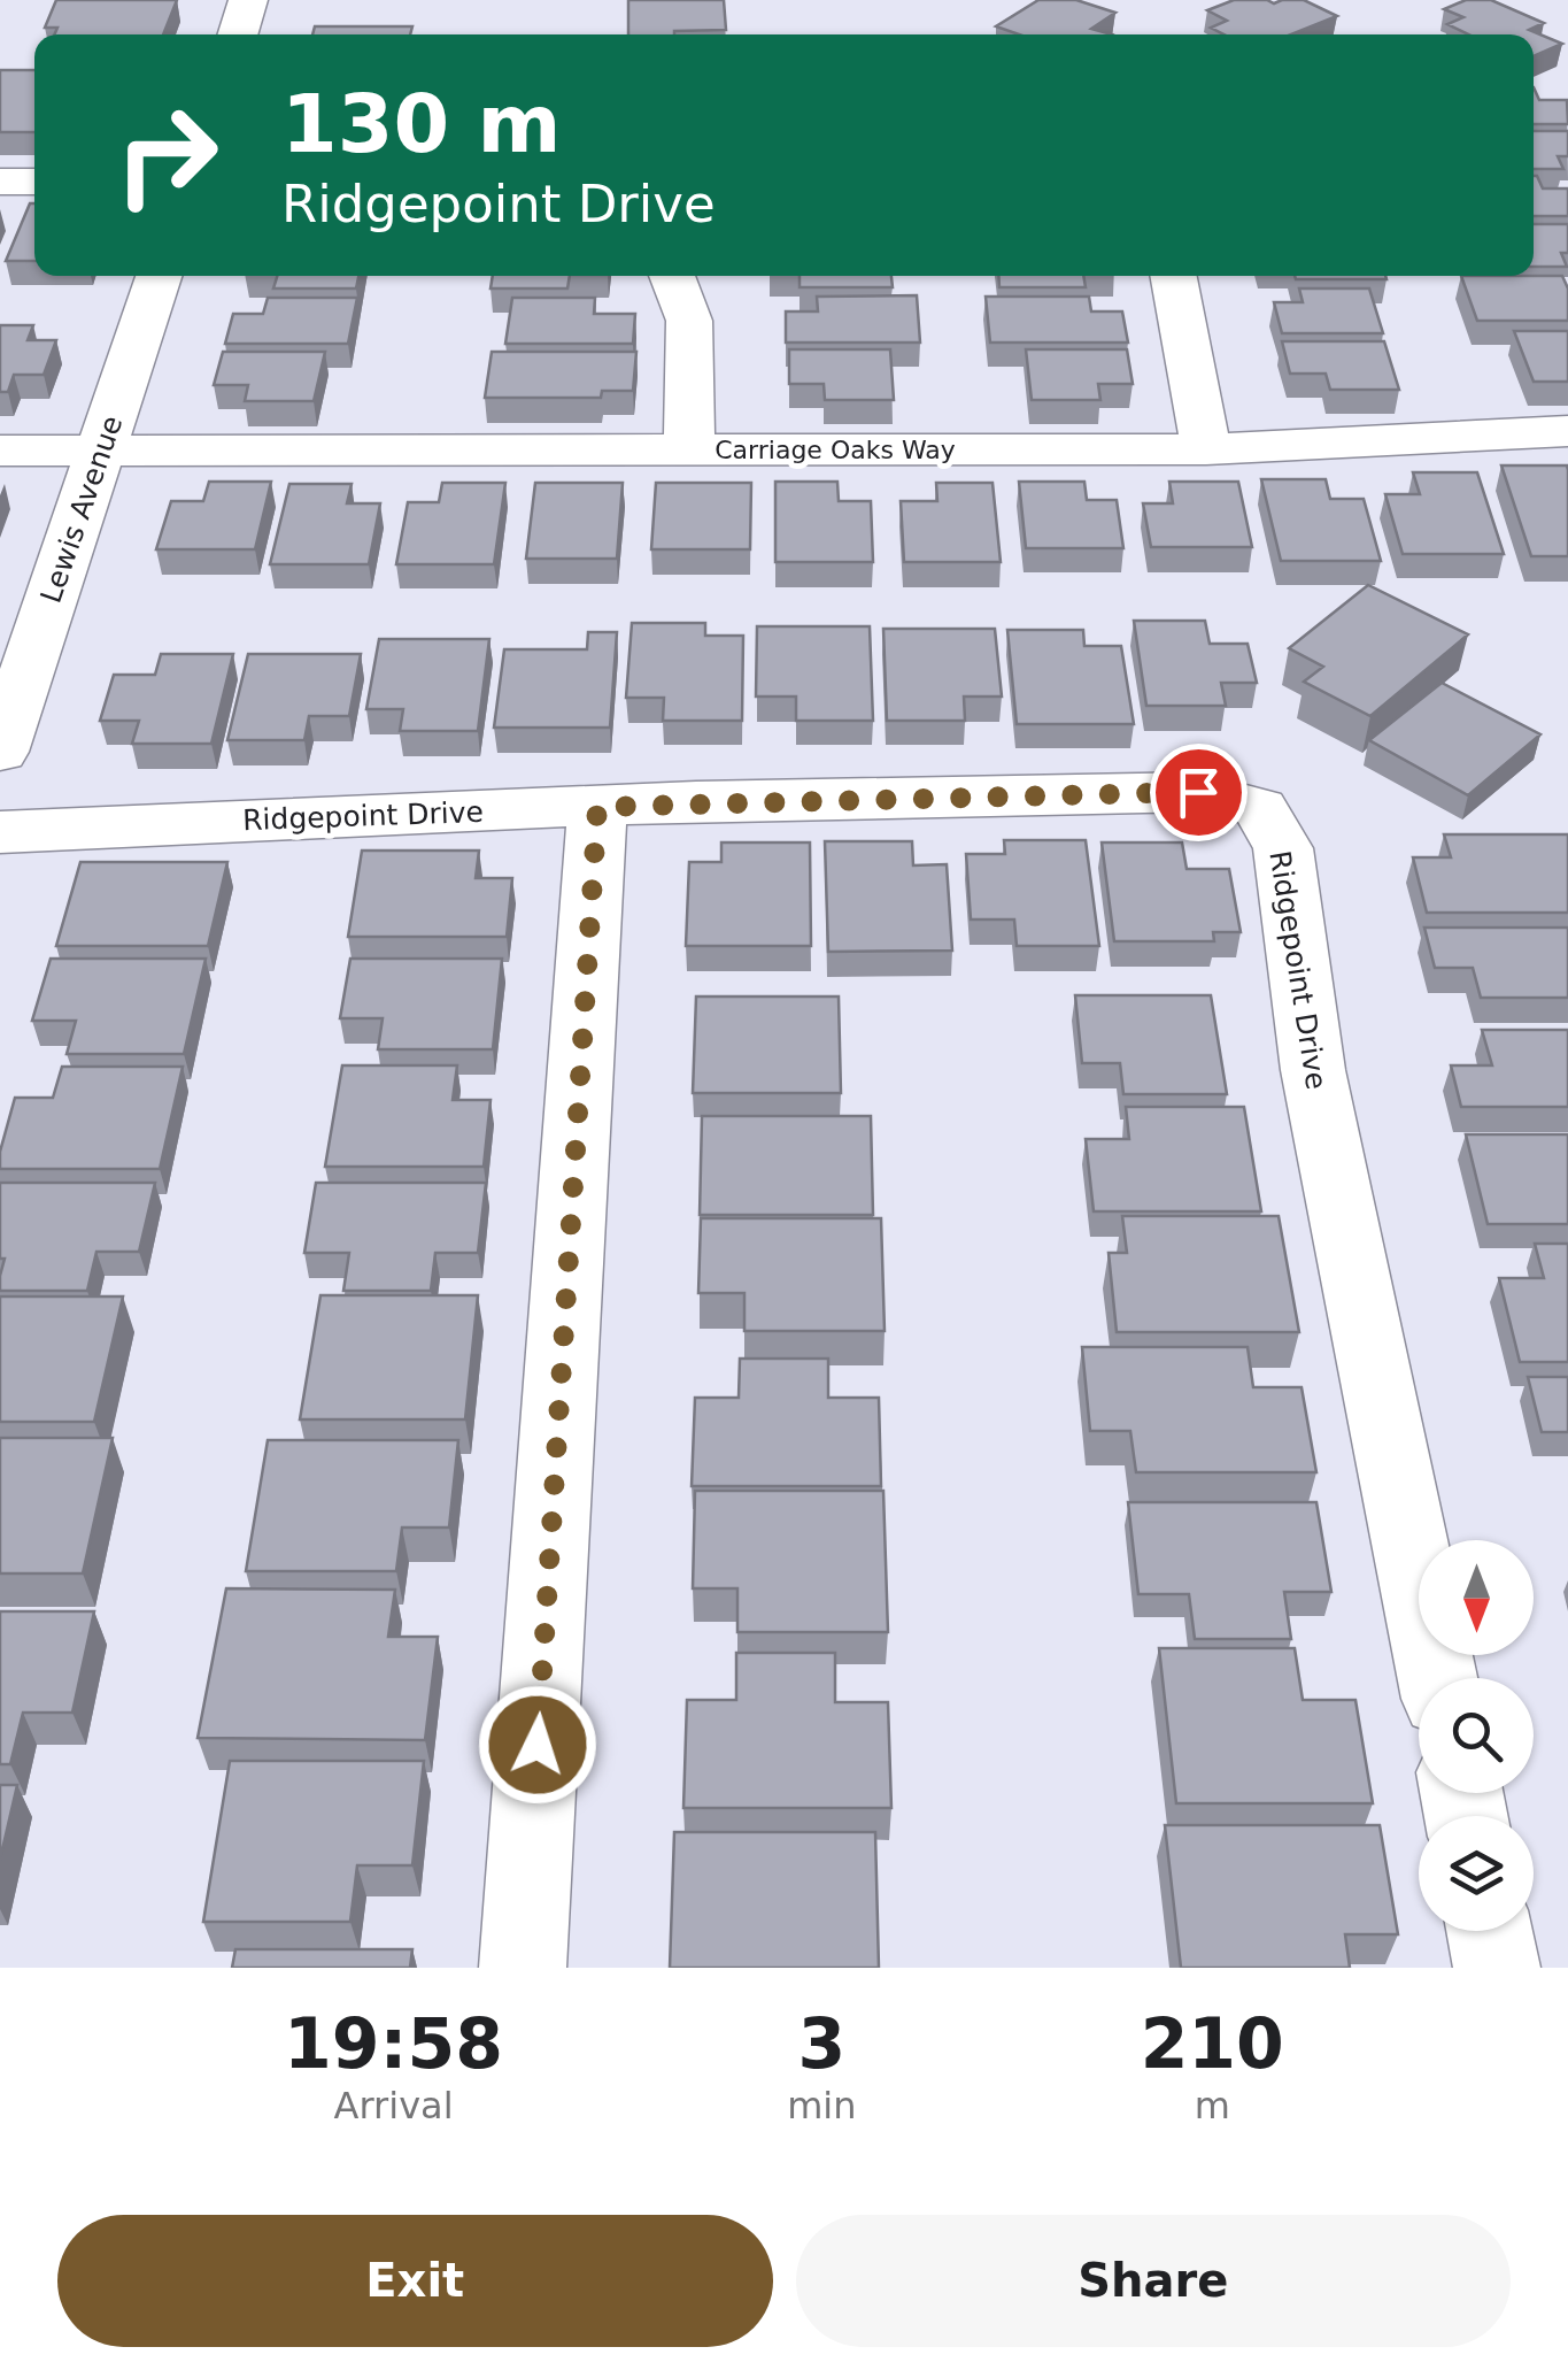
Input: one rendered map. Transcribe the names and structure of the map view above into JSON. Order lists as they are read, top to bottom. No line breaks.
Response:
{"streets":{"street":["Carriage Oaks Way","Lewis Avenue","Ridgepoint Drive"]},"crossings":[["Carriage Oaks Way","Lewis Avenue"]],"north":"bottom","page":{"turn":["130 m","Ridgepoint Drive"],"eta":["19:58","Arrival","3","min","210","m"],"buttons":["Exit","Share"]}}
